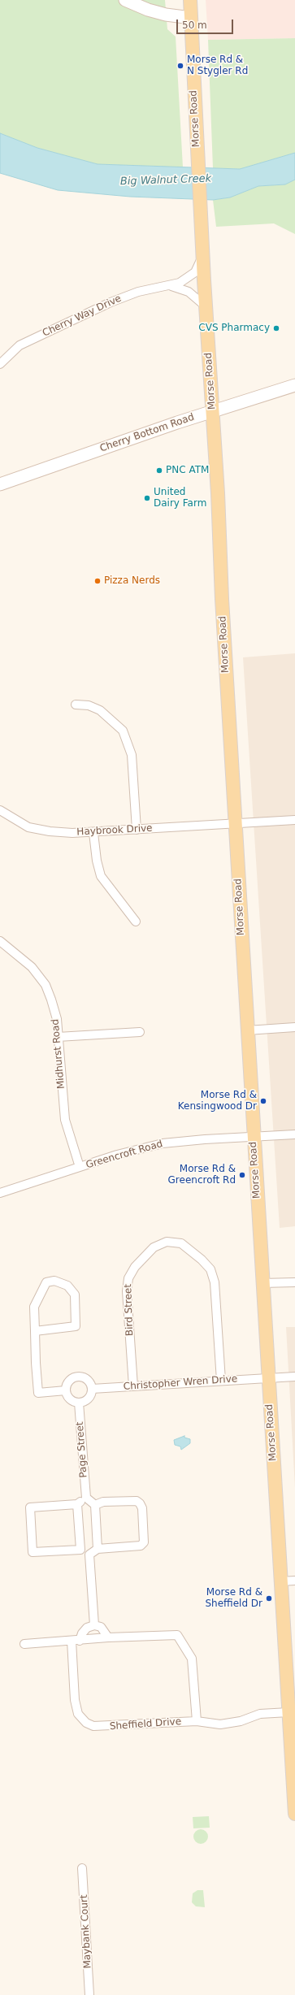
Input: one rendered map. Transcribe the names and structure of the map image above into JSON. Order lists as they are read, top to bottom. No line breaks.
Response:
{"streets":{"main road":["Morse Road","Cherry Bottom Road"],"street":["Cherry Way Drive","Haybrook Drive","Midhurst Road","Greencroft Road","Bird Street","Christopher Wren Drive","Page Street","Sheffield Drive","Maybank Court"]},"crossings":[["Morse Road","Cherry Way Drive"],["Morse Road","Cherry Bottom Road"],["Morse Road","Haybrook Drive"],["Morse Road","Greencroft Road"],["Morse Road","Christopher Wren Drive"],["Morse Road","Sheffield Drive"],["Midhurst Road","Greencroft Road"],["Bird Street","Christopher Wren Drive"],["Christopher Wren Drive","Page Street"]],"water":["Big Walnut Creek"],"places":["Morse Rd & N Stygler Rd","CVS Pharmacy","PNC ATM","United Dairy Farm","Pizza Nerds","Morse Rd & Kensingwood Dr","Morse Rd & Greencroft Rd","Morse Rd & Sheffield Dr"],"scale_bar":"50 m"}
